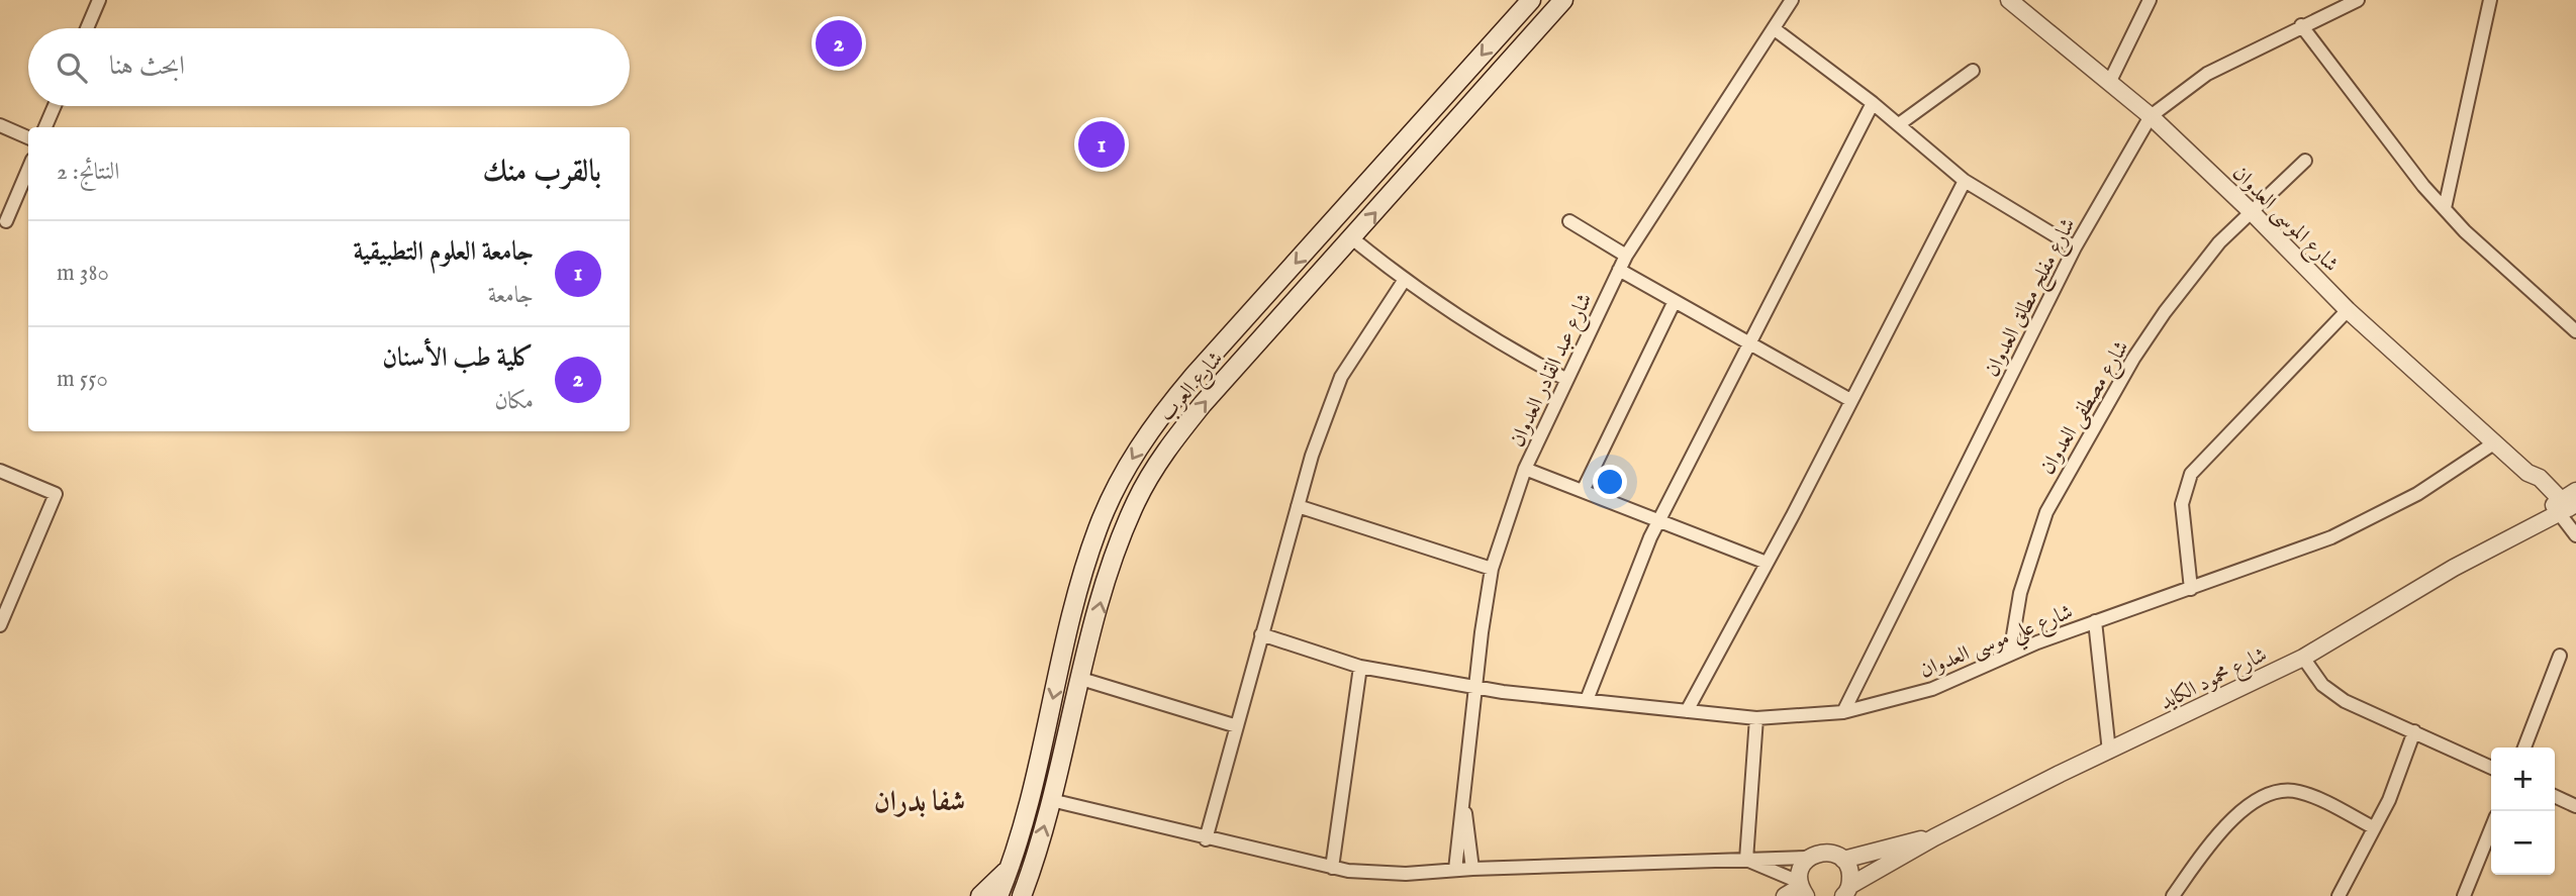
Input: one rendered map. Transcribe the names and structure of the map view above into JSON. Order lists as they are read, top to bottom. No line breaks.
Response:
{"streets":{"main road":["شارع العرب"],"street":["شارع الموسى العدوان","شارع مفلح مطلق العدوان","شارع عبد القادر العدوان","شارع مصطفى العدوان","شارع علي موسى العدوان","شارع محمود الكايد"]},"crossings":[["شارع الموسى العدوان","شارع مفلح مطلق العدوان"],["شارع الموسى العدوان","شارع مصطفى العدوان"],["شارع الموسى العدوان","شارع علي موسى العدوان"],["شارع الموسى العدوان","شارع محمود الكايد"],["شارع مفلح مطلق العدوان","شارع علي موسى العدوان"],["شارع عبد القادر العدوان","شارع علي موسى العدوان"],["شارع مصطفى العدوان","شارع علي موسى العدوان"]],"districts":["شفا بدران"],"page":{"pins":["2","1"],"search":"ابحث هنا","heading":["بالقرب منك","النتائج: 2"],"list":[{"mark":"1","name":"جامعة العلوم التطبيقية","note":"جامعة","value":"380 m"},{"mark":"2","name":"كلية طب الأسنان","note":"مكان","value":"550 m"}],"map_buttons":["+","−"]}}
